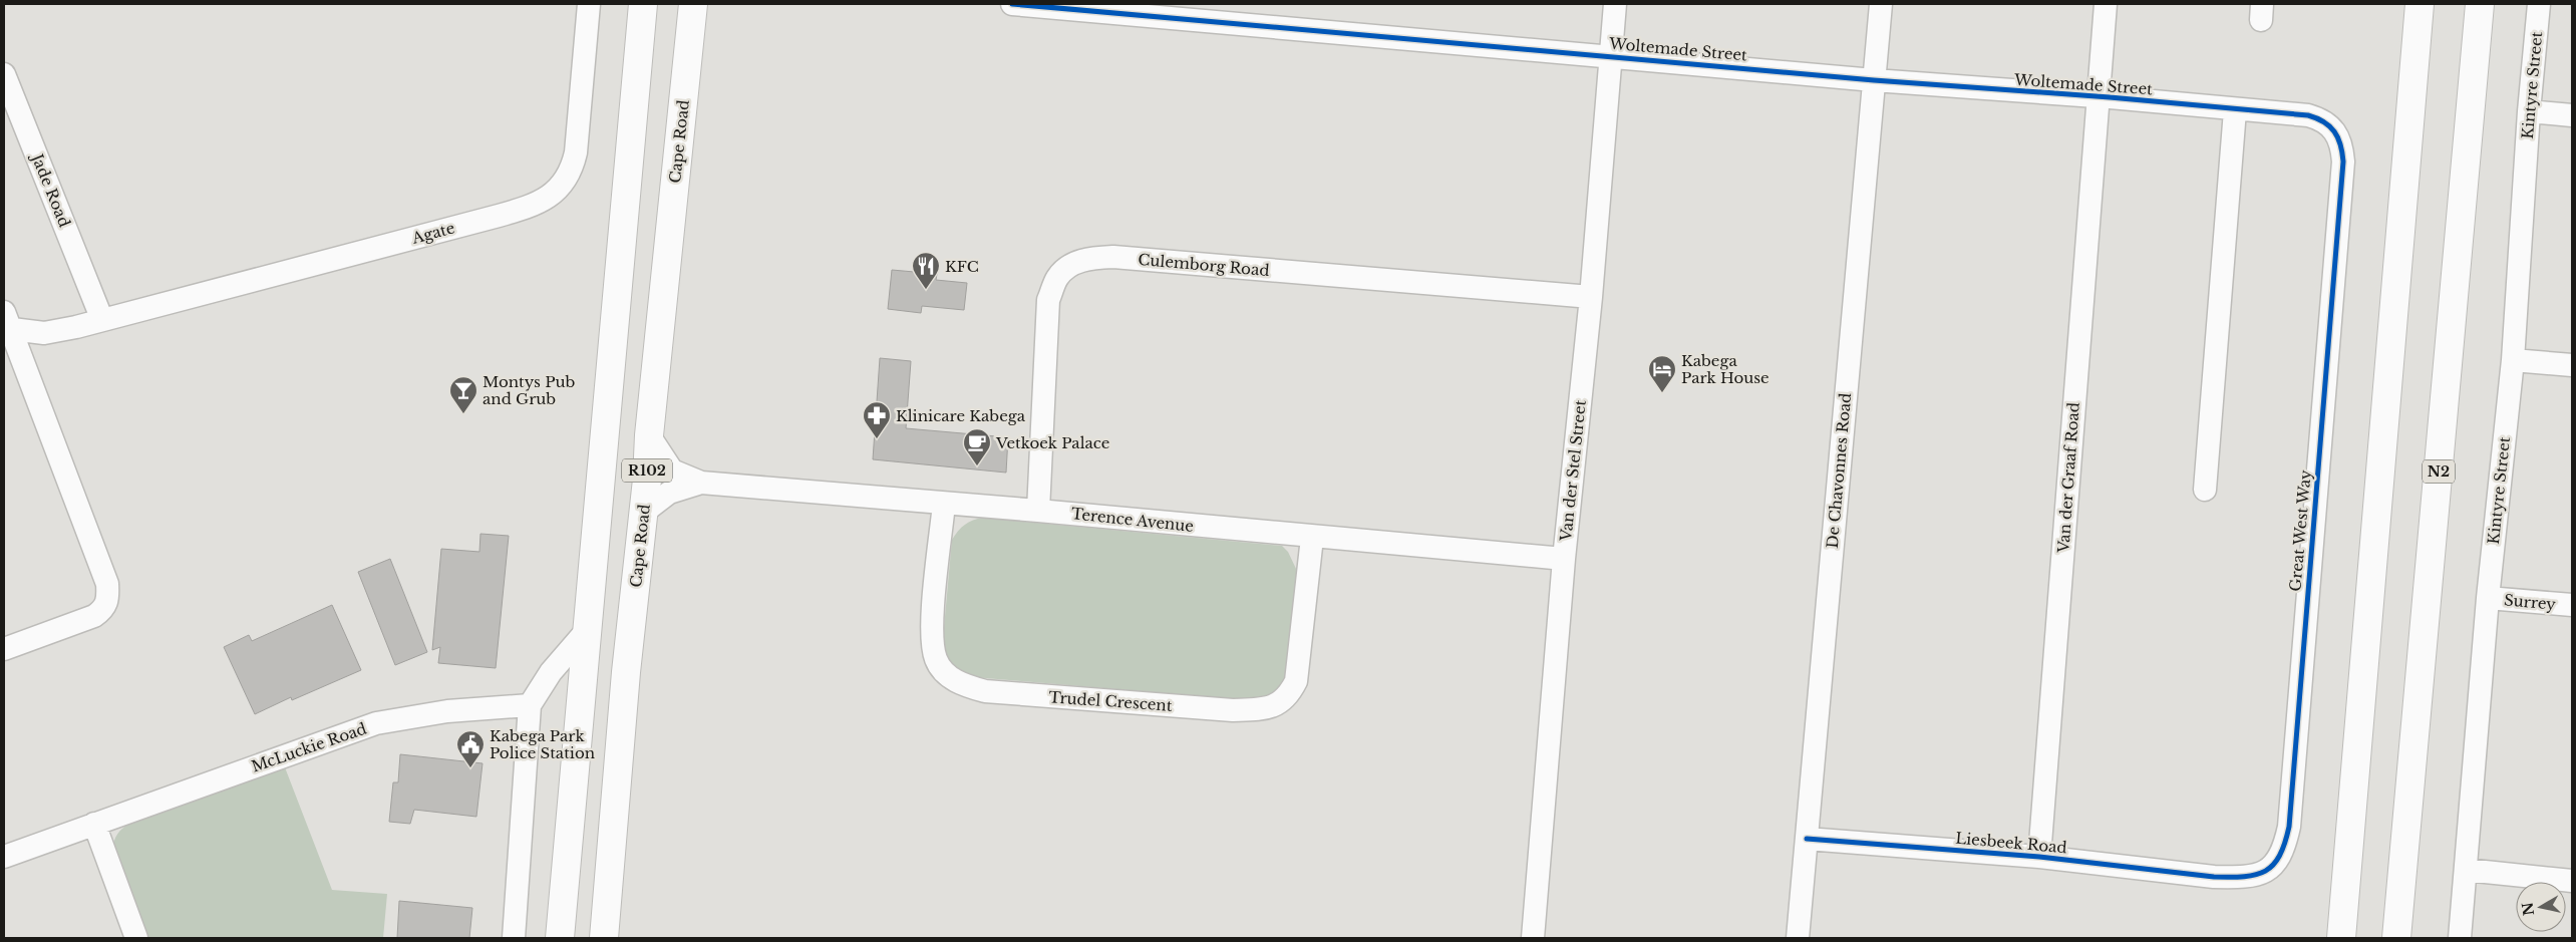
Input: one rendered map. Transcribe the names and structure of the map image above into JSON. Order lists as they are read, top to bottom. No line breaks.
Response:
{"streets":{"main road":["Cape Road","R102","N2"],"street":["Woltemade Street","Kintyre Street","Jade Road","Agate","Culemborg Road","Van der Stel Street","De Chavonnes Road","Van der Graaf Road","Terence Avenue","Great West Way","Surrey","Trudel Crescent","McLuckie Road","Liesbeek Road"]},"crossings":[["Woltemade Street","Van der Stel Street"],["Woltemade Street","De Chavonnes Road"],["Woltemade Street","Van der Graaf Road"],["Woltemade Street","Great West Way"],["Kintyre Street","Surrey"],["Cape Road","Terence Avenue"],["Jade Road","Agate"],["Culemborg Road","Van der Stel Street"],["Culemborg Road","Terence Avenue"],["Van der Stel Street","Terence Avenue"],["De Chavonnes Road","Liesbeek Road"],["Van der Graaf Road","Liesbeek Road"],["Terence Avenue","Trudel Crescent"],["Great West Way","Liesbeek Road"]],"places":{"restaurant":["KFC"],"hotel":["Kabega Park House"],"bar":["Montys Pub and Grub"],"pharmacy":["Klinicare Kabega"],"cafe":["Vetkoek Palace"],"public building":["Kabega Park Police Station"]},"north":"left"}
